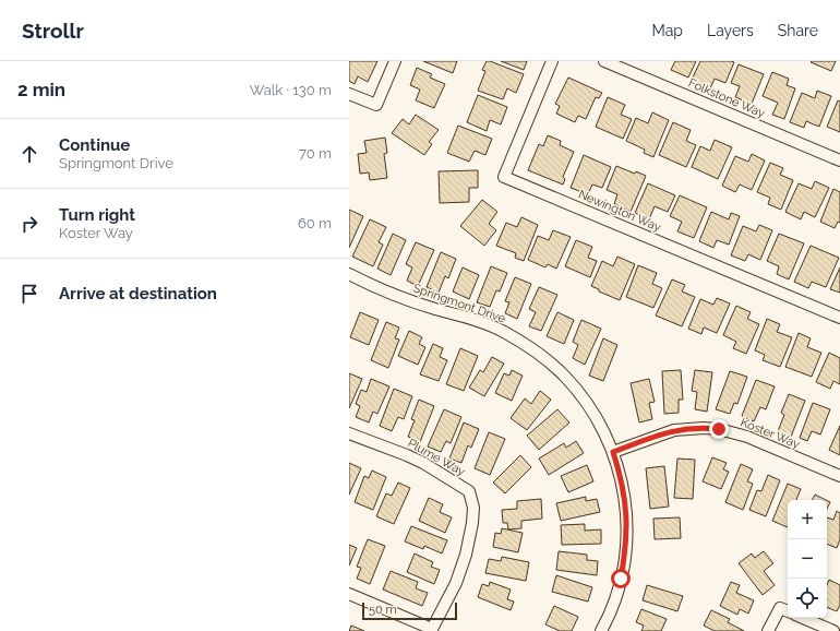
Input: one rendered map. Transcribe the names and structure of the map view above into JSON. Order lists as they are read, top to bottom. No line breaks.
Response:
{"streets":{"street":["Folkstone Way","Newington Way","Springmont Drive","Koster Way","Plume Way"]},"crossings":[["Springmont Drive","Koster Way"]],"scale_bar":"50 m","page":{"header":"Strollr","nav":["Map","Layers","Share"],"heading":["2 min","Walk · 130 m"],"list":[["Continue","Springmont Drive","70 m"],["Turn right","Koster Way","60 m"],"Arrive at destination"],"map_buttons":["+","−"],"scale":"50 m"}}
